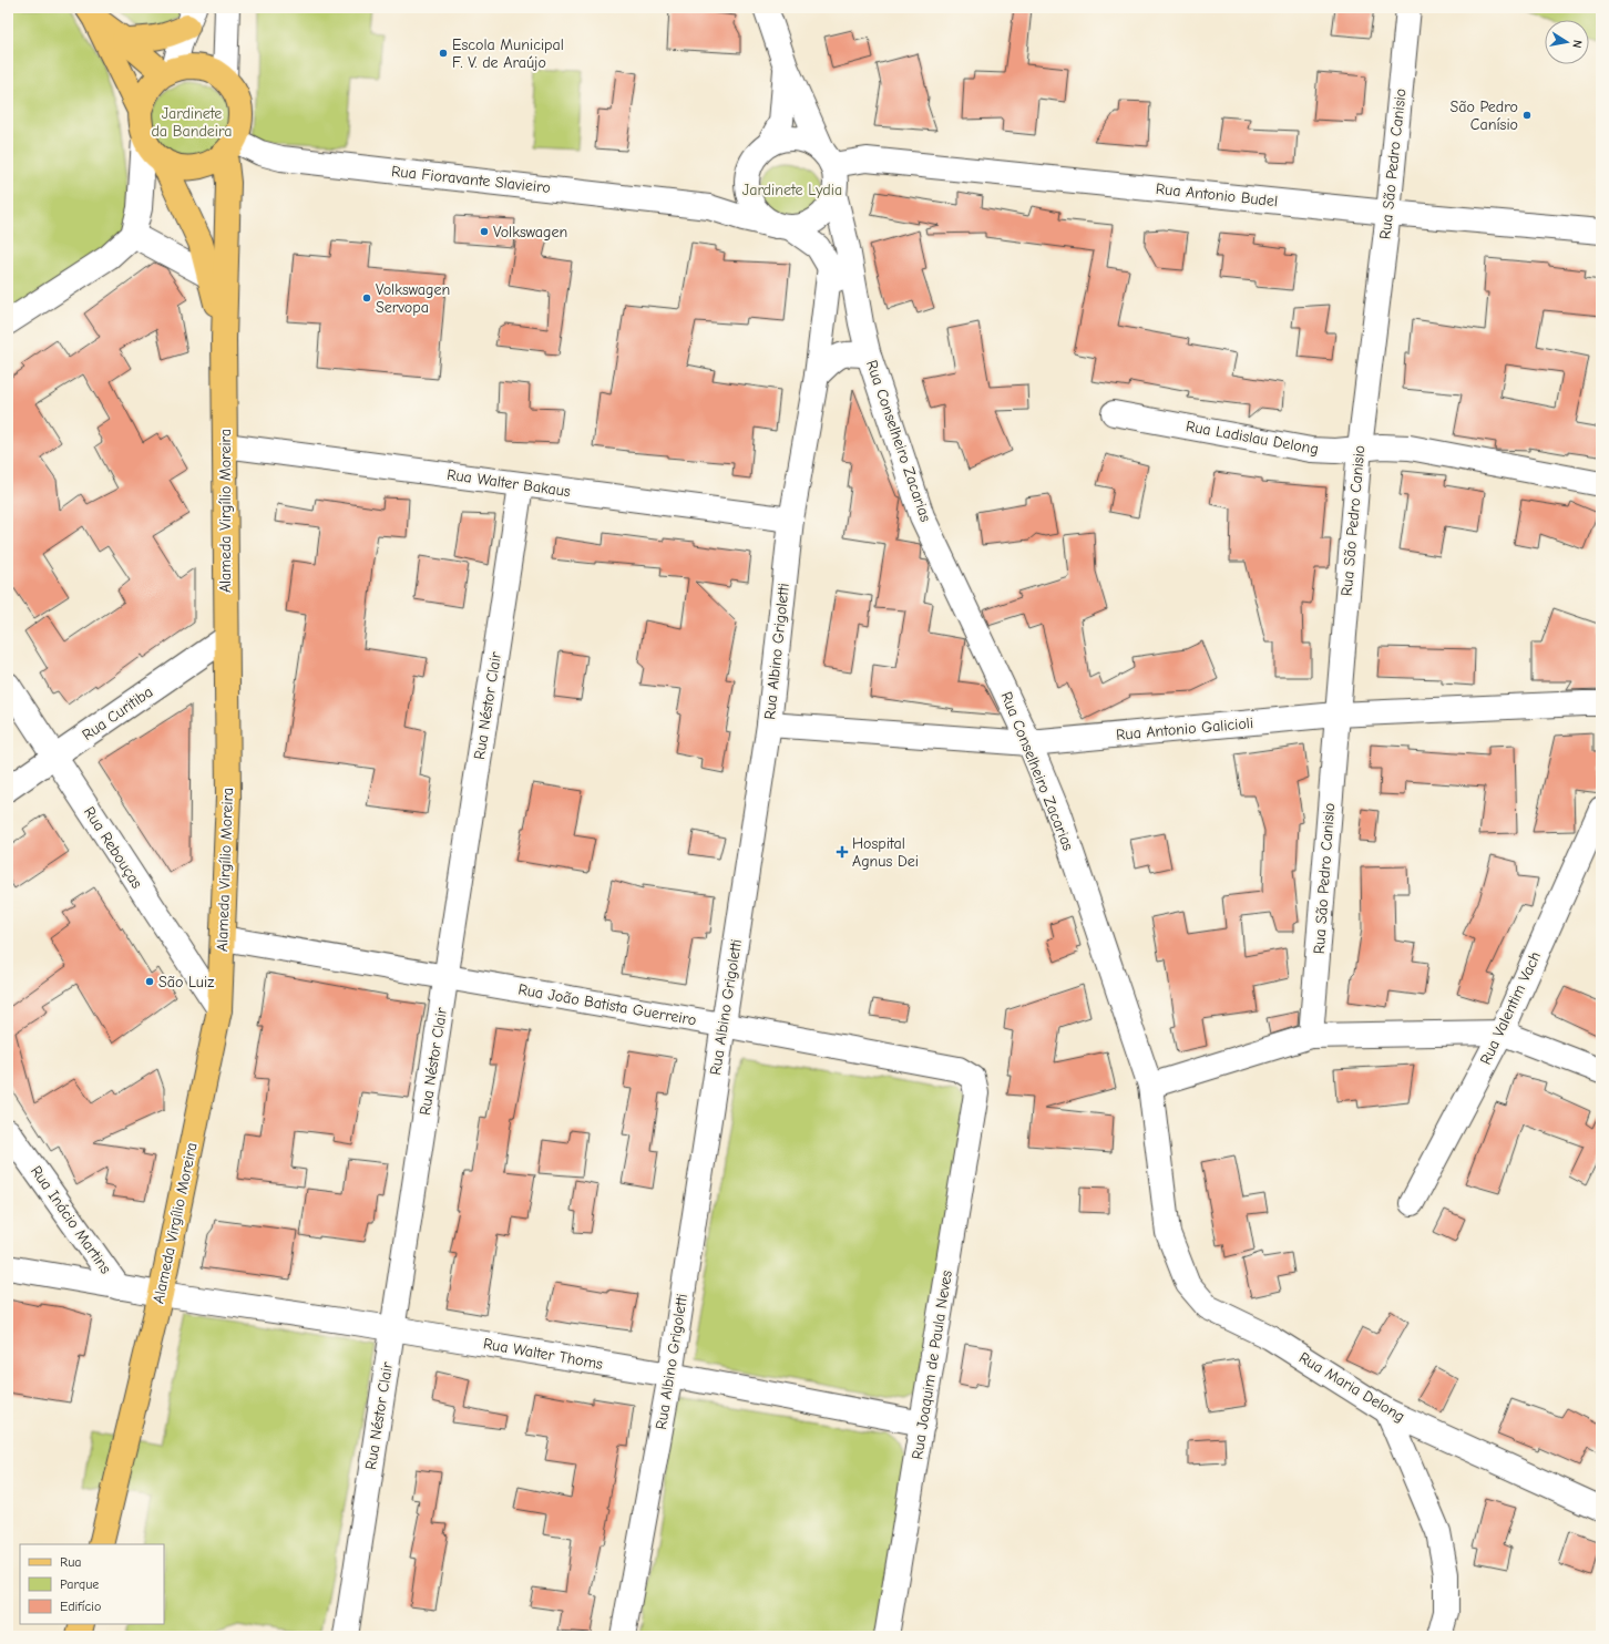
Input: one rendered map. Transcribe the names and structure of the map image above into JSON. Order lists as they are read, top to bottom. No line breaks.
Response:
{"streets":{"main road":["Alameda Virgílio Moreira"],"street":["Rua São Pedro Canisio","Rua Fioravante Slavieiro","Rua Antonio Budel","Rua Ladislau Delong","Rua Conselheiro Zacarias","Rua Walter Bakaus","Rua Albino Grigoletti","Rua Néstor Clair","Rua Curitiba","Rua Antonio Galicioli","Rua Rebouças","Rua João Batista Guerreiro","Rua Valentim Vach","Rua Inácio Martins","Rua Walter Thoms","Rua Joaquim de Paula Neves","Rua Maria Delong"]},"crossings":[["Rua São Pedro Canisio","Rua Antonio Budel"],["Rua São Pedro Canisio","Rua Ladislau Delong"],["Rua São Pedro Canisio","Rua Antonio Galicioli"],["Rua Fioravante Slavieiro","Rua Antonio Budel"],["Rua Fioravante Slavieiro","Rua Conselheiro Zacarias"],["Rua Fioravante Slavieiro","Alameda Virgílio Moreira"],["Rua Antonio Budel","Rua Conselheiro Zacarias"],["Rua Conselheiro Zacarias","Rua Albino Grigoletti"],["Rua Conselheiro Zacarias","Rua Antonio Galicioli"],["Rua Conselheiro Zacarias","Rua Maria Delong"],["Rua Walter Bakaus","Alameda Virgílio Moreira"],["Rua Walter Bakaus","Rua Albino Grigoletti"],["Rua Walter Bakaus","Rua Néstor Clair"],["Alameda Virgílio Moreira","Rua Curitiba"],["Alameda Virgílio Moreira","Rua Rebouças"],["Alameda Virgílio Moreira","Rua João Batista Guerreiro"],["Alameda Virgílio Moreira","Rua Walter Thoms"],["Rua Albino Grigoletti","Rua Antonio Galicioli"],["Rua Albino Grigoletti","Rua João Batista Guerreiro"],["Rua Albino Grigoletti","Rua Walter Thoms"],["Rua Néstor Clair","Rua João Batista Guerreiro"],["Rua Néstor Clair","Rua Walter Thoms"],["Rua Curitiba","Rua Rebouças"],["Rua João Batista Guerreiro","Rua Joaquim de Paula Neves"],["Rua Inácio Martins","Rua Walter Thoms"],["Rua Walter Thoms","Rua Joaquim de Paula Neves"]],"parks":["Jardinete da Bandeira","Jardinete Lydia"],"places":{"other":["Escola Municipal F. V. de Araújo","São Pedro Canísio","Volkswagen","Volkswagen Servopa","São Luiz"],"health":["Hospital Agnus Dei"]},"legend":["Rua","Parque","Edifício"],"north":"right"}
